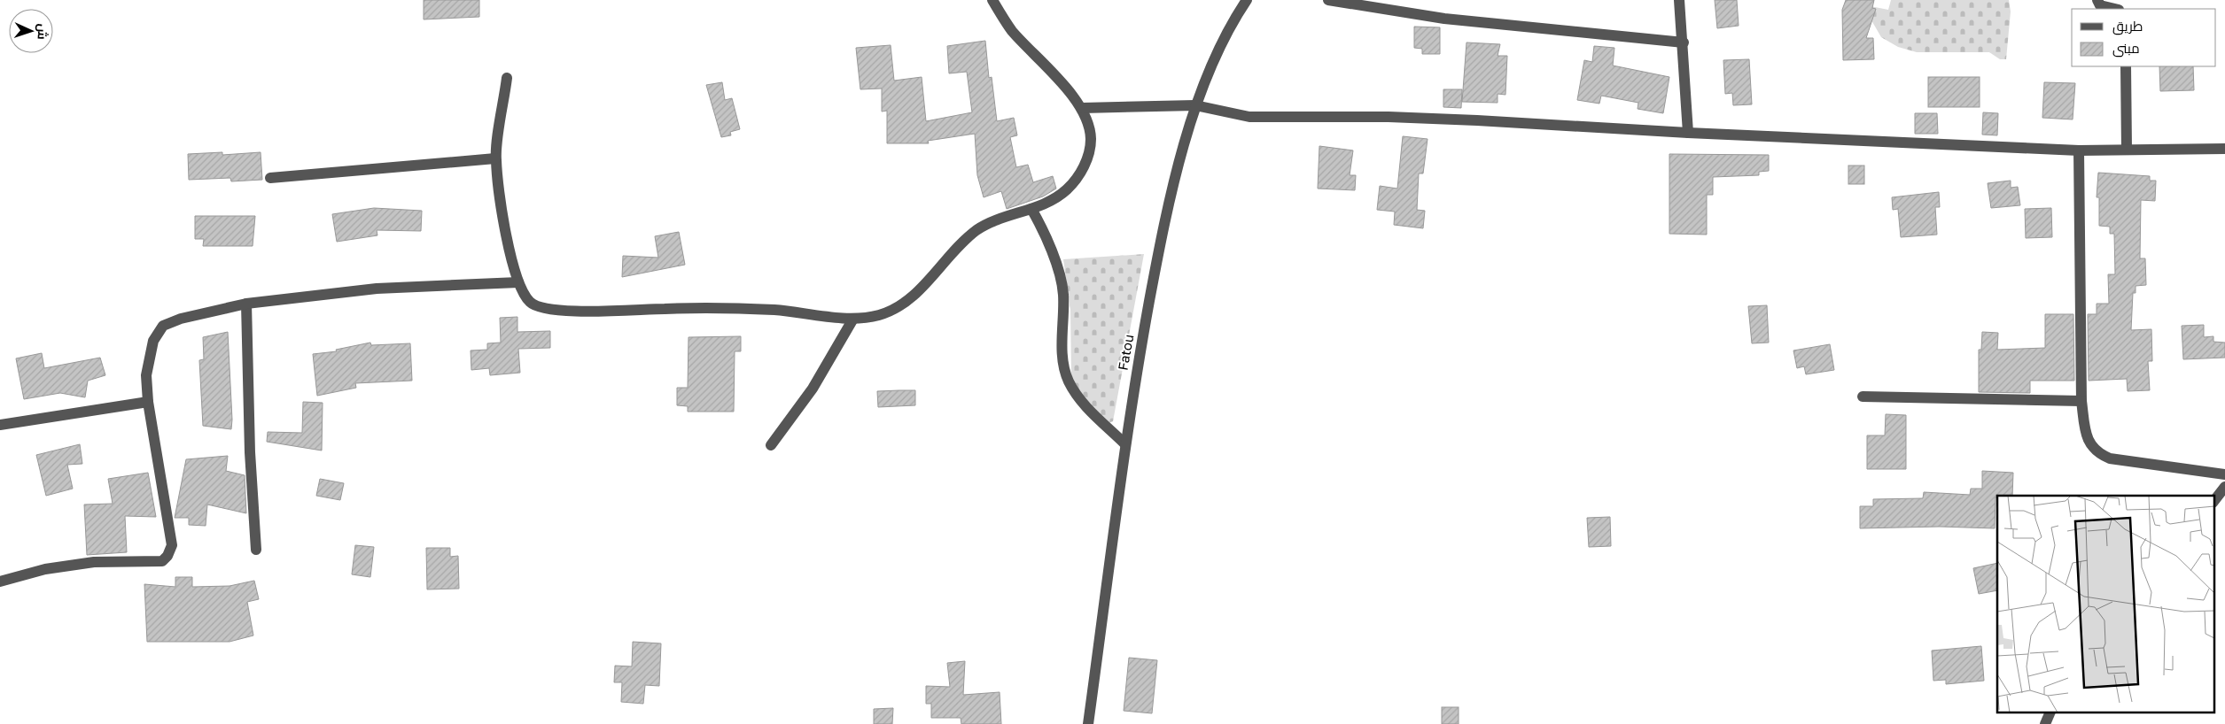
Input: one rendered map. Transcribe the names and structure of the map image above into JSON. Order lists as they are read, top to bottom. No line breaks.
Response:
{"streets":{"street":["Fatou"]},"legend":["طريق","مبنى"],"north":"right"}
